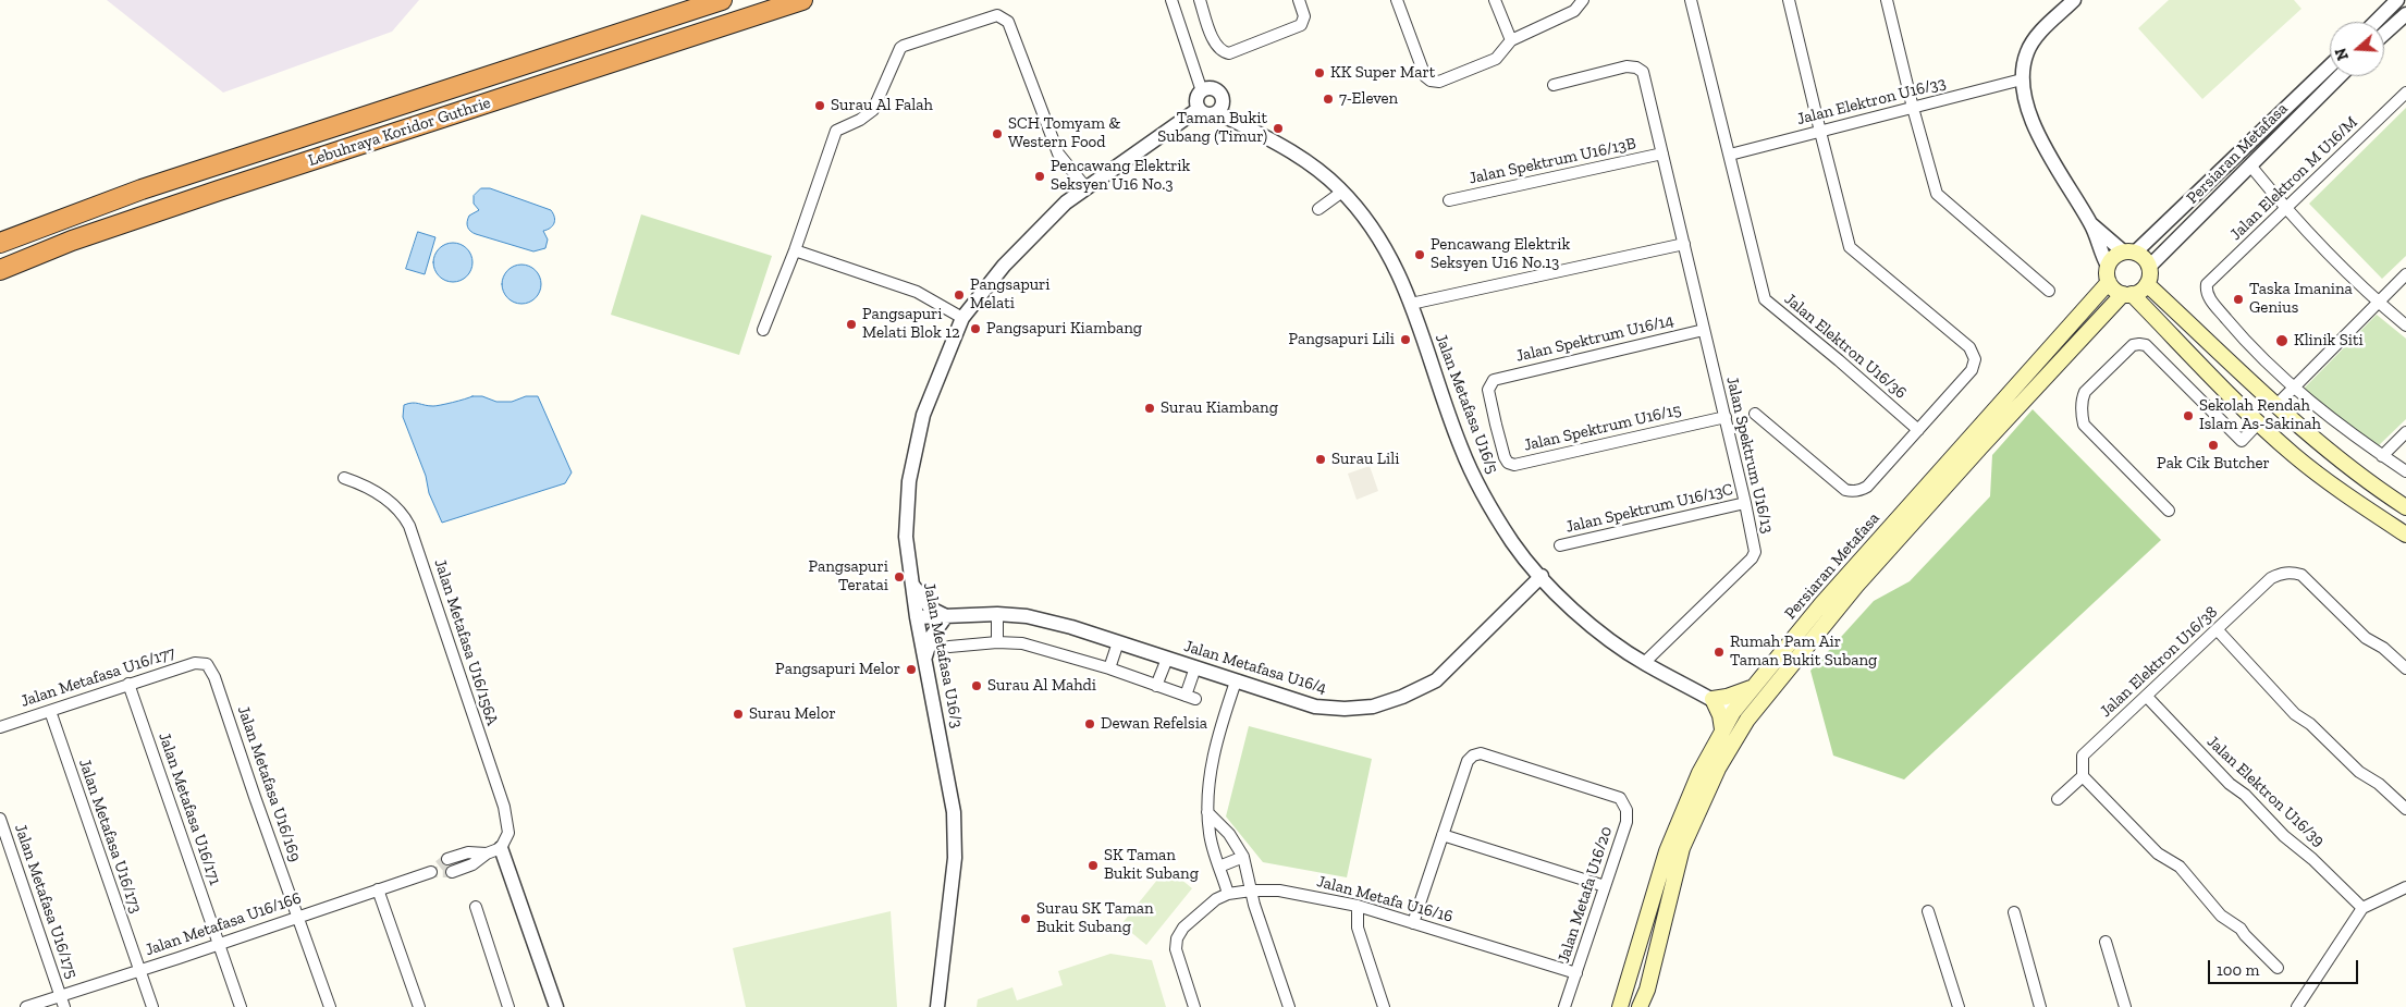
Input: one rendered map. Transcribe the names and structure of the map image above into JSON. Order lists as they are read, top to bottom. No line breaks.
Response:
{"streets":{"highway":["Lebuhraya Koridor Guthrie"],"main road":["Persiaran Metafasa"],"street":["Jalan Elektron U16/33","Jalan Spektrum U16/13B","Jalan Elektron M U16/M","Jalan Spektrum U16/14","Jalan Elektron U16/36","Jalan Metafasa U16/5","Jalan Spektrum U16/15","Jalan Spektrum U16/13","Jalan Spektrum U16/13C","Jalan Metafasa U16/156A","Jalan Metafasa U16/3","Jalan Elektron U16/38","Jalan Metafasa U16/4","Jalan Metafasa U16/177","Jalan Metafasa U16/169","Jalan Elektron U16/39","Jalan Metafasa U16/171","Jalan Metafasa U16/173","Jalan Metafa U16/20","Jalan Metafa U16/16","Jalan Metafasa U16/175","Jalan Metafasa U16/166"]},"crossings":[["Jalan Elektron U16/33","Jalan Elektron U16/36"],["Persiaran Metafasa","Jalan Metafasa U16/5"],["Jalan Spektrum U16/13B","Jalan Spektrum U16/13"],["Jalan Spektrum U16/14","Jalan Spektrum U16/15"],["Jalan Spektrum U16/14","Jalan Spektrum U16/13"],["Jalan Metafasa U16/5","Jalan Spektrum U16/13"],["Jalan Metafasa U16/5","Jalan Metafasa U16/3"],["Jalan Metafasa U16/5","Jalan Metafasa U16/4"],["Jalan Spektrum U16/15","Jalan Spektrum U16/13"],["Jalan Spektrum U16/13","Jalan Spektrum U16/13C"],["Jalan Metafasa U16/3","Jalan Metafasa U16/4"],["Jalan Elektron U16/38","Jalan Elektron U16/39"],["Jalan Metafasa U16/177","Jalan Metafasa U16/169"],["Jalan Metafasa U16/177","Jalan Metafasa U16/171"],["Jalan Metafasa U16/177","Jalan Metafasa U16/173"],["Jalan Metafasa U16/169","Jalan Metafasa U16/166"],["Jalan Metafasa U16/171","Jalan Metafasa U16/166"],["Jalan Metafasa U16/173","Jalan Metafasa U16/166"],["Jalan Metafa U16/20","Jalan Metafa U16/16"],["Jalan Metafasa U16/175","Jalan Metafasa U16/166"]],"places":["KK Super Mart","7-Eleven","Surau Al Falah","Taman Bukit Subang (Timur)","SCH Tomyam & Western Food","Pencawang Elektrik Seksyen U16 No.3","Pencawang Elektrik Seksyen U16 No.13","Pangsapuri Melati","Taska Imanina Genius","Pangsapuri Melati Blok 12","Pangsapuri Kiambang","Pangsapuri Lili","Klinik Siti","Surau Kiambang","Sekolah Rendah Islam As-Sakinah","Pak Cik Butcher","Surau Lili","Pangsapuri Teratai","Rumah Pam Air Taman Bukit Subang","Pangsapuri Melor","Surau Al Mahdi","Surau Melor","Dewan Refelsia","SK Taman Bukit Subang","Surau SK Taman Bukit Subang"],"scale_bar":"100 m","north":"left"}
